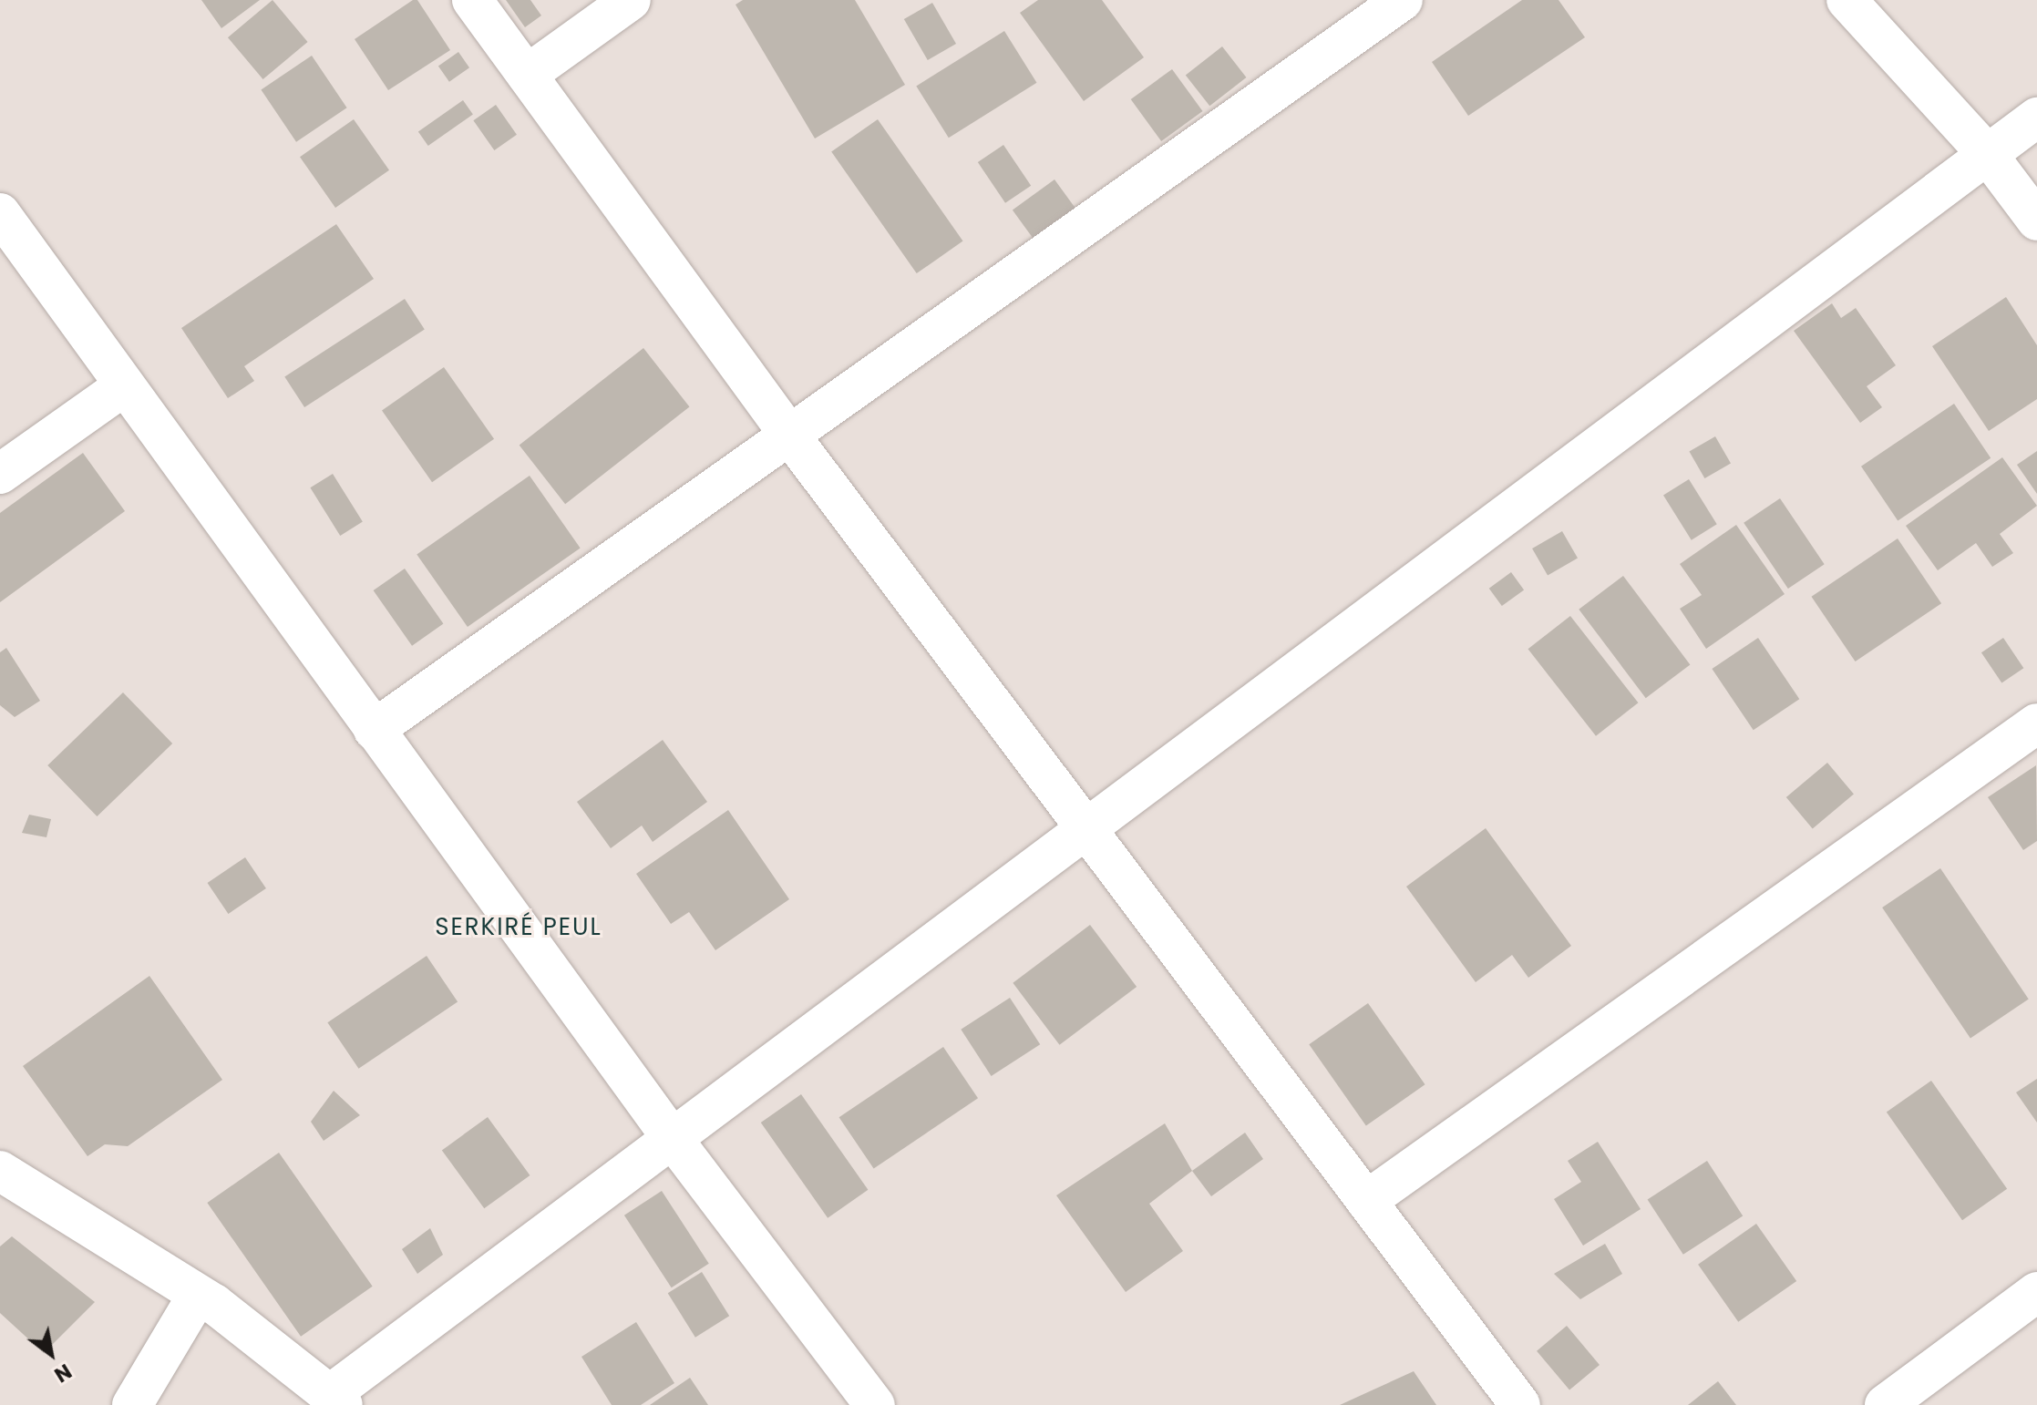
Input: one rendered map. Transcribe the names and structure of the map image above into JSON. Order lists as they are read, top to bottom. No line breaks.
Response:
{"districts":["SERKIRÉ PEUL"],"north":"bottom right"}
